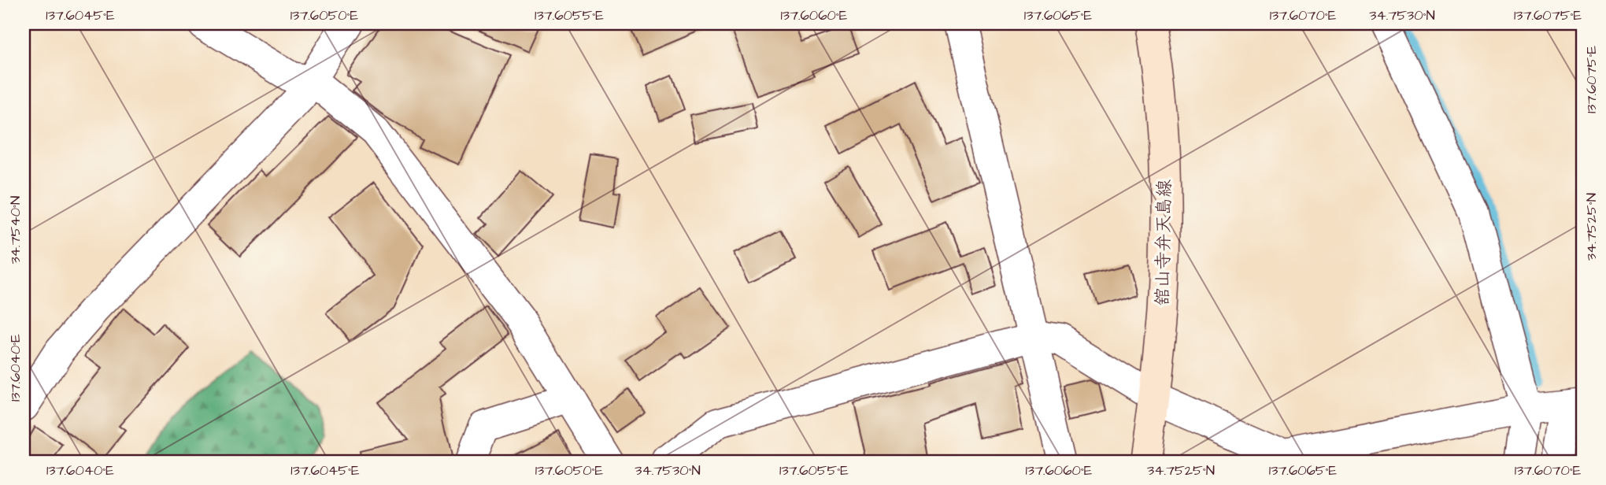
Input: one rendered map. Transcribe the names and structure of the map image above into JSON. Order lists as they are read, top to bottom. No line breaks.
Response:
{"streets":{"main road":["舘山寺弁天島線"]},"coordinates":["137.6045°E","137.6050°E","137.6055°E","137.6060°E","137.6065°E","137.6070°E","34.7530°N","137.6075°E","34.7525°N","34.7540°N","137.6040°E"]}
